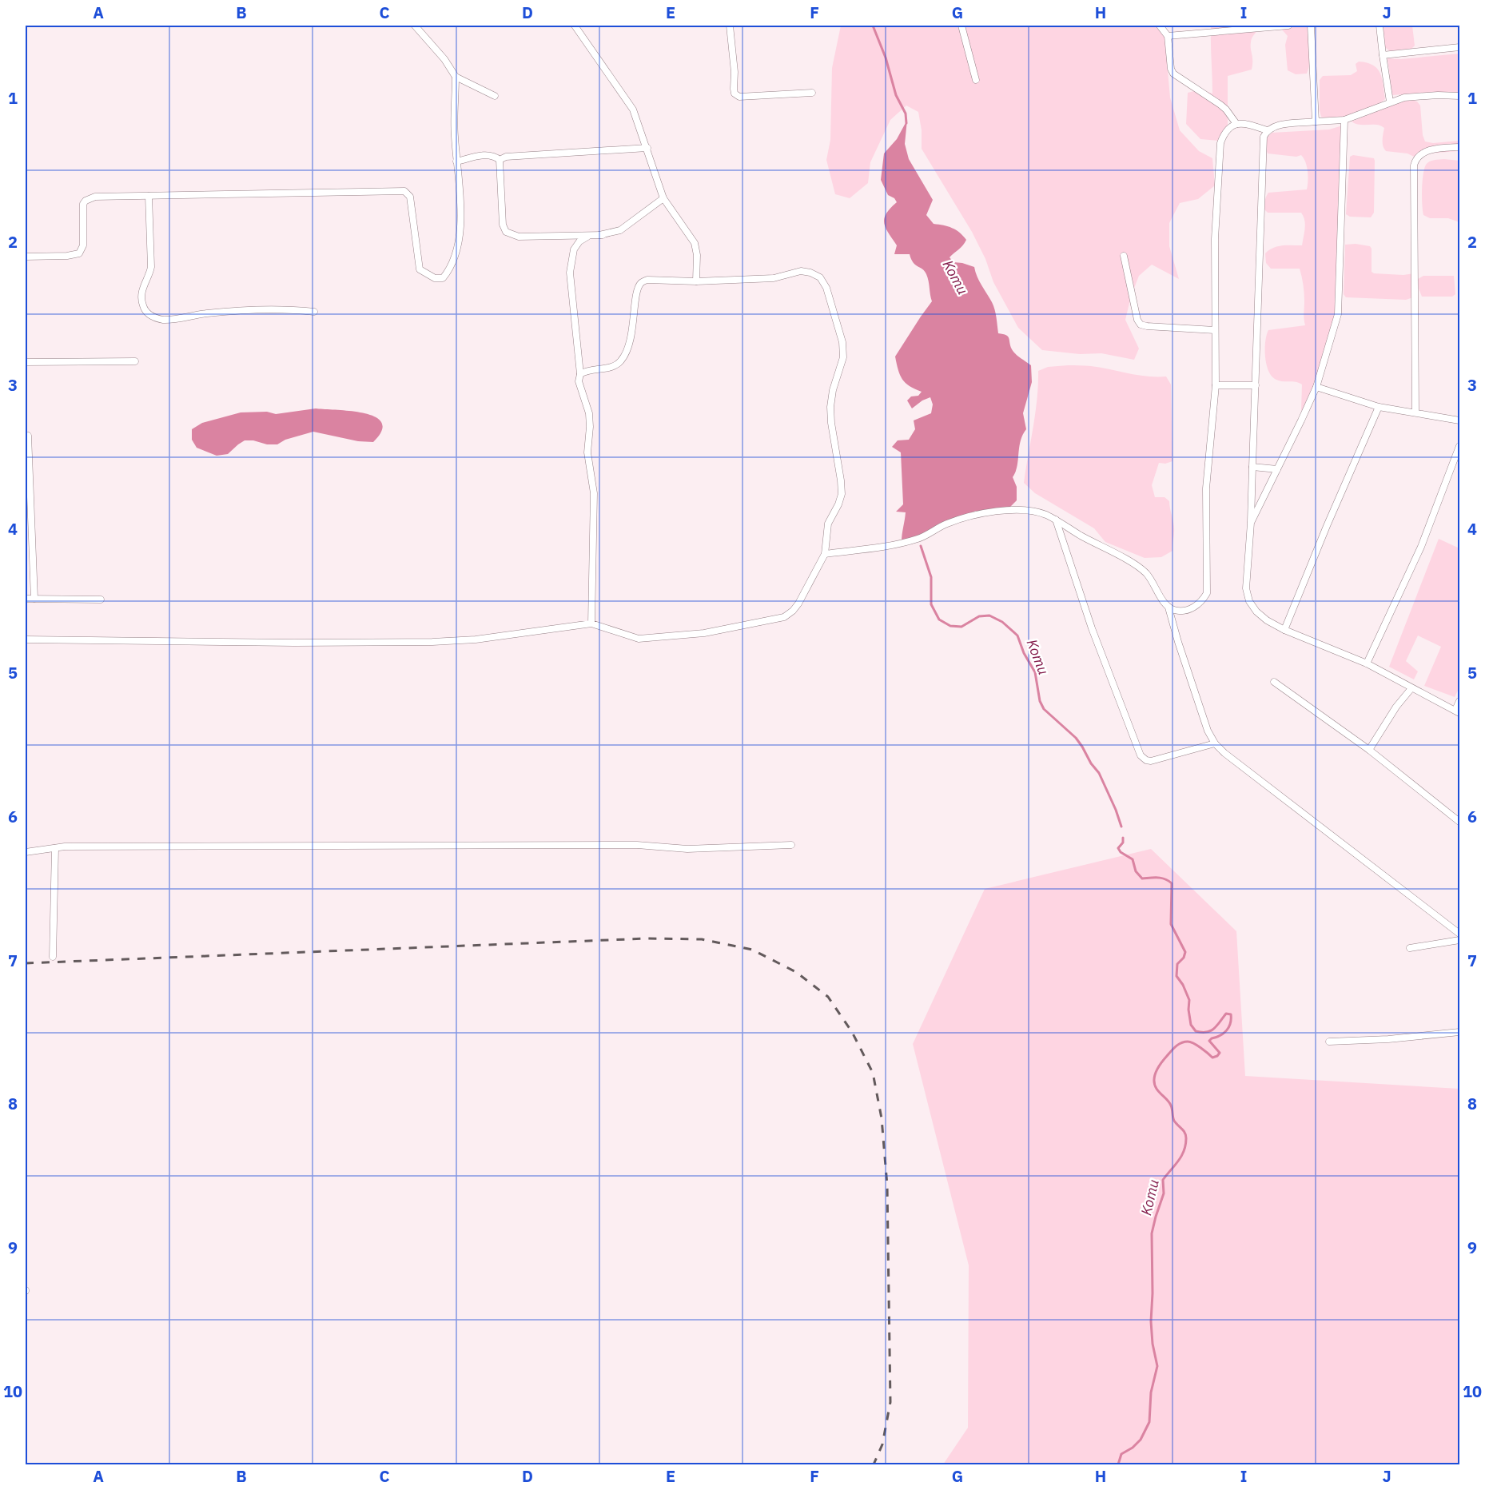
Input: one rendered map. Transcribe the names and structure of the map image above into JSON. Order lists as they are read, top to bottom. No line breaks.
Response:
{"water":["Komu"],"grid":{"columns":["A","B","C","D","E","F","G","H","I","J"],"rows":["1","2","3","4","5","6","7","8","9","10"]}}
